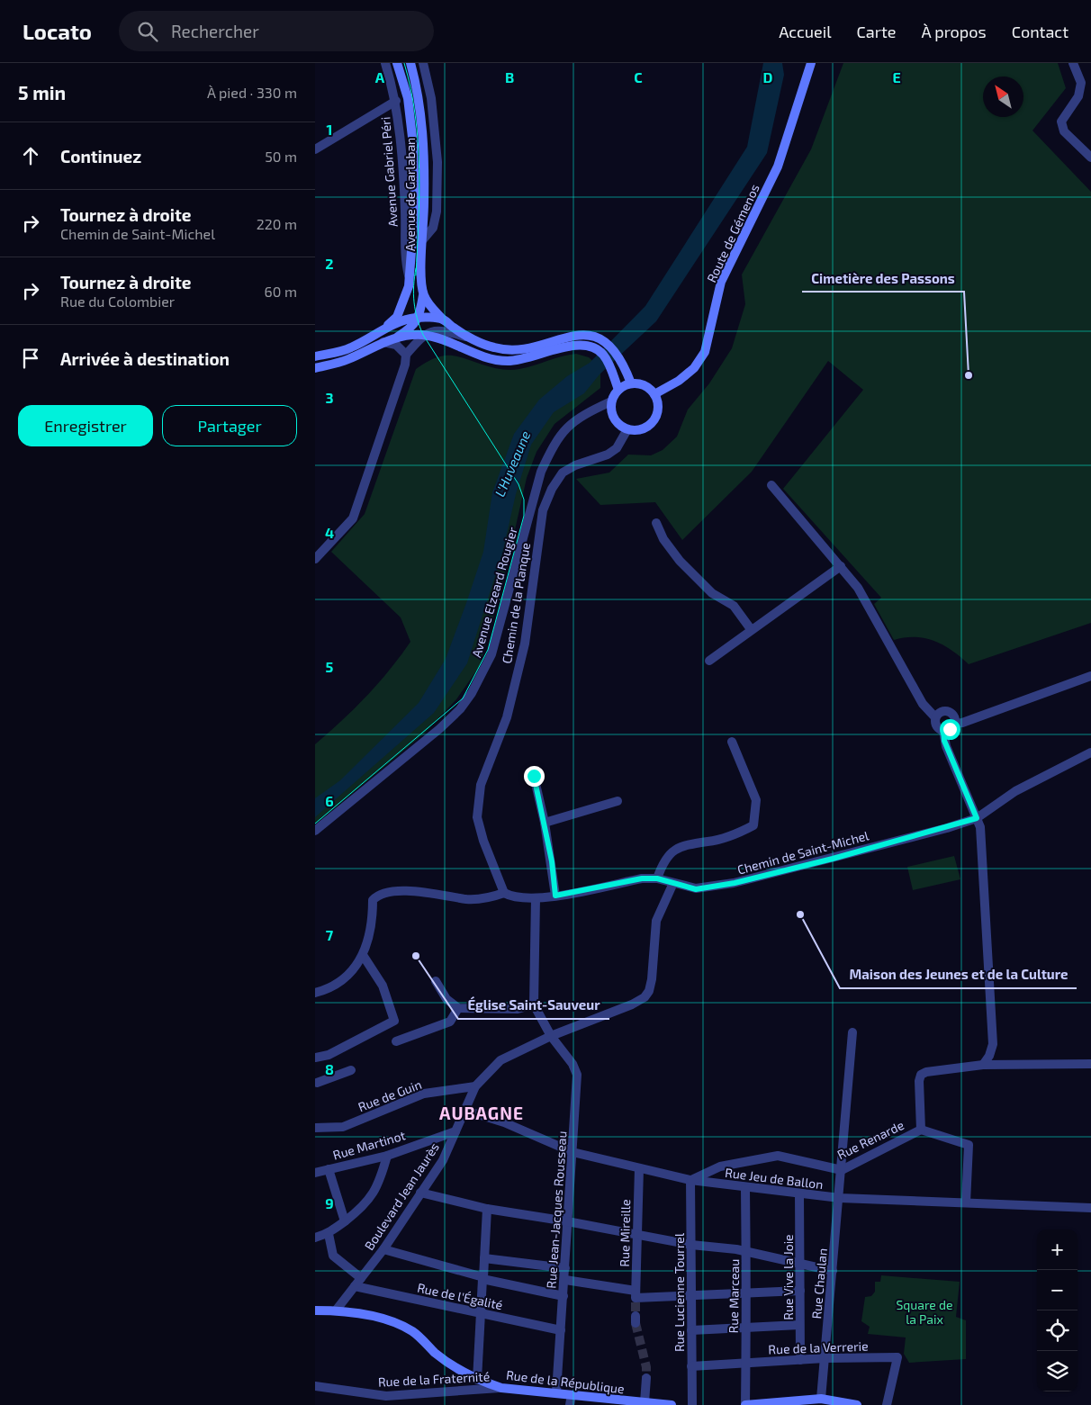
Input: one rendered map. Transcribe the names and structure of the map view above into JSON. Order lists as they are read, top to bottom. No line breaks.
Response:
{"streets":{"main road":["Avenue de Garlaban","Route de Gémenos","Rue de la République"],"street":["Avenue Gabriel Péri","Avenue Elzeard Rougier","Chemin de la Planque","Chemin de Saint-Michel","Rue de Guin","Rue Renarde","Rue Martinot","Rue Jeu de Ballon","Boulevard Jean Jaurès","Rue Jean-Jacques Rousseau","Rue Mireille","Rue Vive la Joie","Rue Chaulan","Rue Lucienne Tourrel","Rue de l'Égalité","Rue Marceau","Rue de la Verrerie","Rue de la Fraternité"]},"crossings":[["Avenue Gabriel Péri","Avenue de Garlaban"],["Route de Gémenos","Avenue Elzeard Rougier"],["Route de Gémenos","Chemin de la Planque"],["Avenue Elzeard Rougier","Chemin de la Planque"],["Chemin de la Planque","Chemin de Saint-Michel"],["Rue de Guin","Boulevard Jean Jaurès"],["Rue Renarde","Rue Jeu de Ballon"],["Rue Renarde","Rue Chaulan"],["Rue Renarde","Rue Lucienne Tourrel"],["Rue Martinot","Boulevard Jean Jaurès"],["Rue Jeu de Ballon","Boulevard Jean Jaurès"],["Rue Jeu de Ballon","Rue Jean-Jacques Rousseau"],["Rue Jeu de Ballon","Rue Mireille"],["Rue Jeu de Ballon","Rue Vive la Joie"],["Rue Jeu de Ballon","Rue Chaulan"],["Rue Jeu de Ballon","Rue Lucienne Tourrel"],["Rue Jeu de Ballon","Rue Marceau"],["Boulevard Jean Jaurès","Rue de l'Égalité"],["Boulevard Jean Jaurès","Rue de la République"],["Rue Jean-Jacques Rousseau","Rue de l'Égalité"],["Rue Jean-Jacques Rousseau","Rue de la République"],["Rue Vive la Joie","Rue de la Verrerie"],["Rue Chaulan","Rue de la Verrerie"],["Rue Lucienne Tourrel","Rue de la Verrerie"],["Rue Marceau","Rue de la Verrerie"],["Rue de la Fraternité","Rue de la République"]],"districts":["AUBAGNE"],"water":["L'Huveaune"],"parks":["Square de la Paix"],"places":["Cimetière des Passons","Maison des Jeunes et de la Culture","Église Saint-Sauveur"],"north":"top left","page":{"header":"Locato","search":"Rechercher","nav":["Accueil","Carte","À propos","Contact"],"heading":["5 min","À pied · 330 m"],"list":[["Continuez","50 m"],["Tournez à droite","Chemin de Saint-Michel","220 m"],["Tournez à droite","Rue du Colombier","60 m"],"Arrivée à destination"],"buttons":["Enregistrer","Partager"],"map_buttons":["+","−"]},"grid":{"columns":["A","B","C","D","E"],"rows":["1","2","3","4","5","6","7","8","9"]}}
